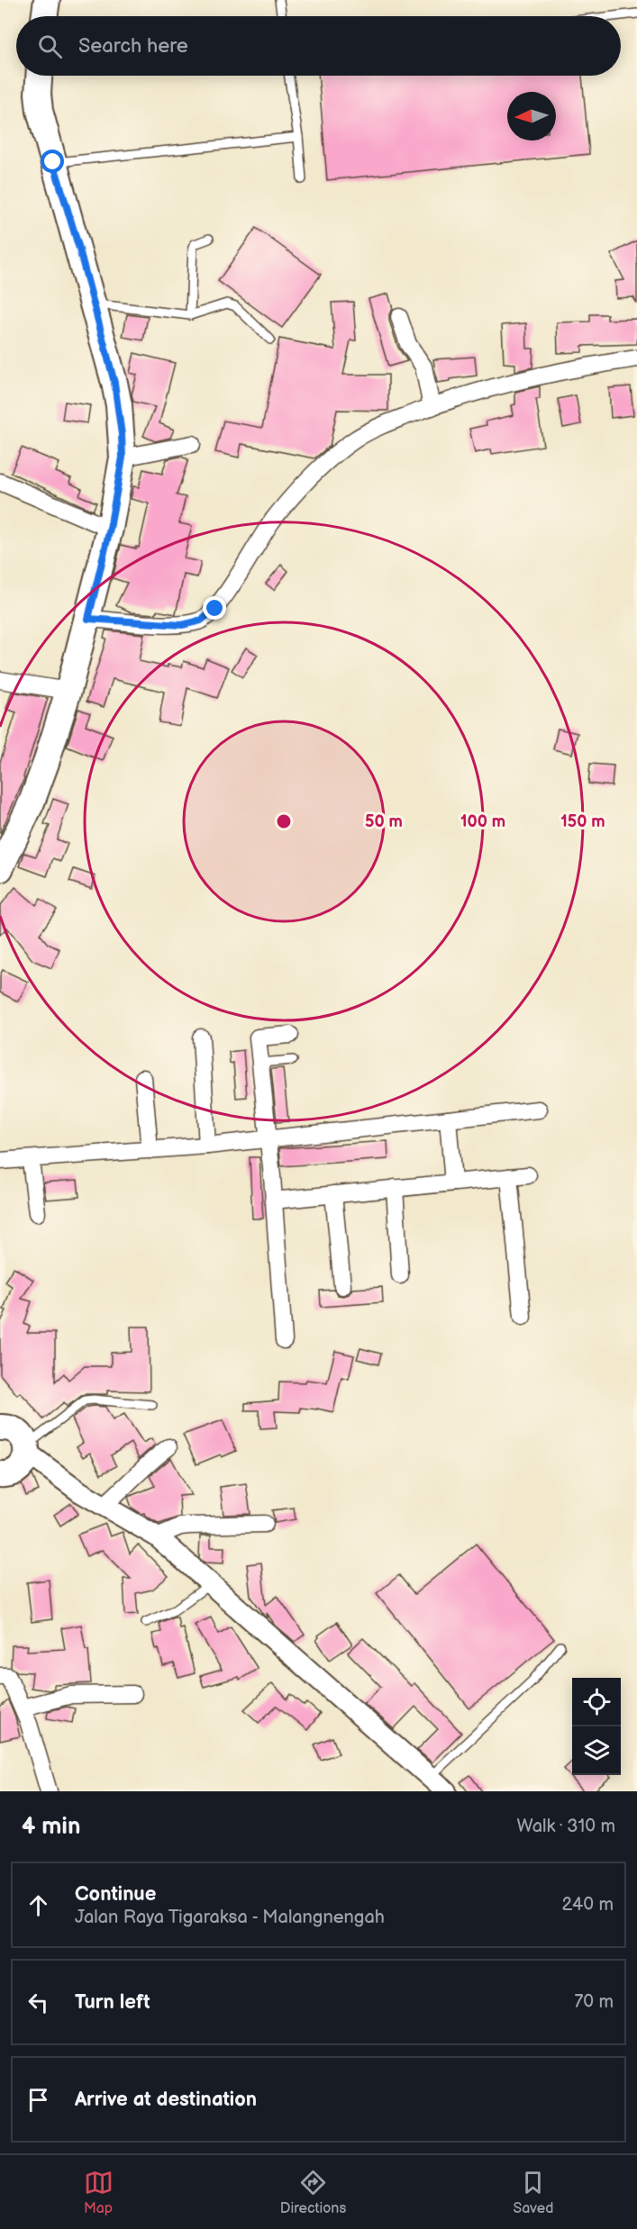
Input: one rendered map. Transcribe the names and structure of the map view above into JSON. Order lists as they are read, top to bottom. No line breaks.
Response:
{"north":"left","page":{"search":"Search here","heading":["4 min","Walk · 310 m"],"list":[["Continue","Jalan Raya Tigaraksa - Malangnengah","240 m"],["Turn left","70 m"],"Arrive at destination"],"nav":["Map","Directions","Saved"]},"rings":["50 m","100 m","150 m"]}
